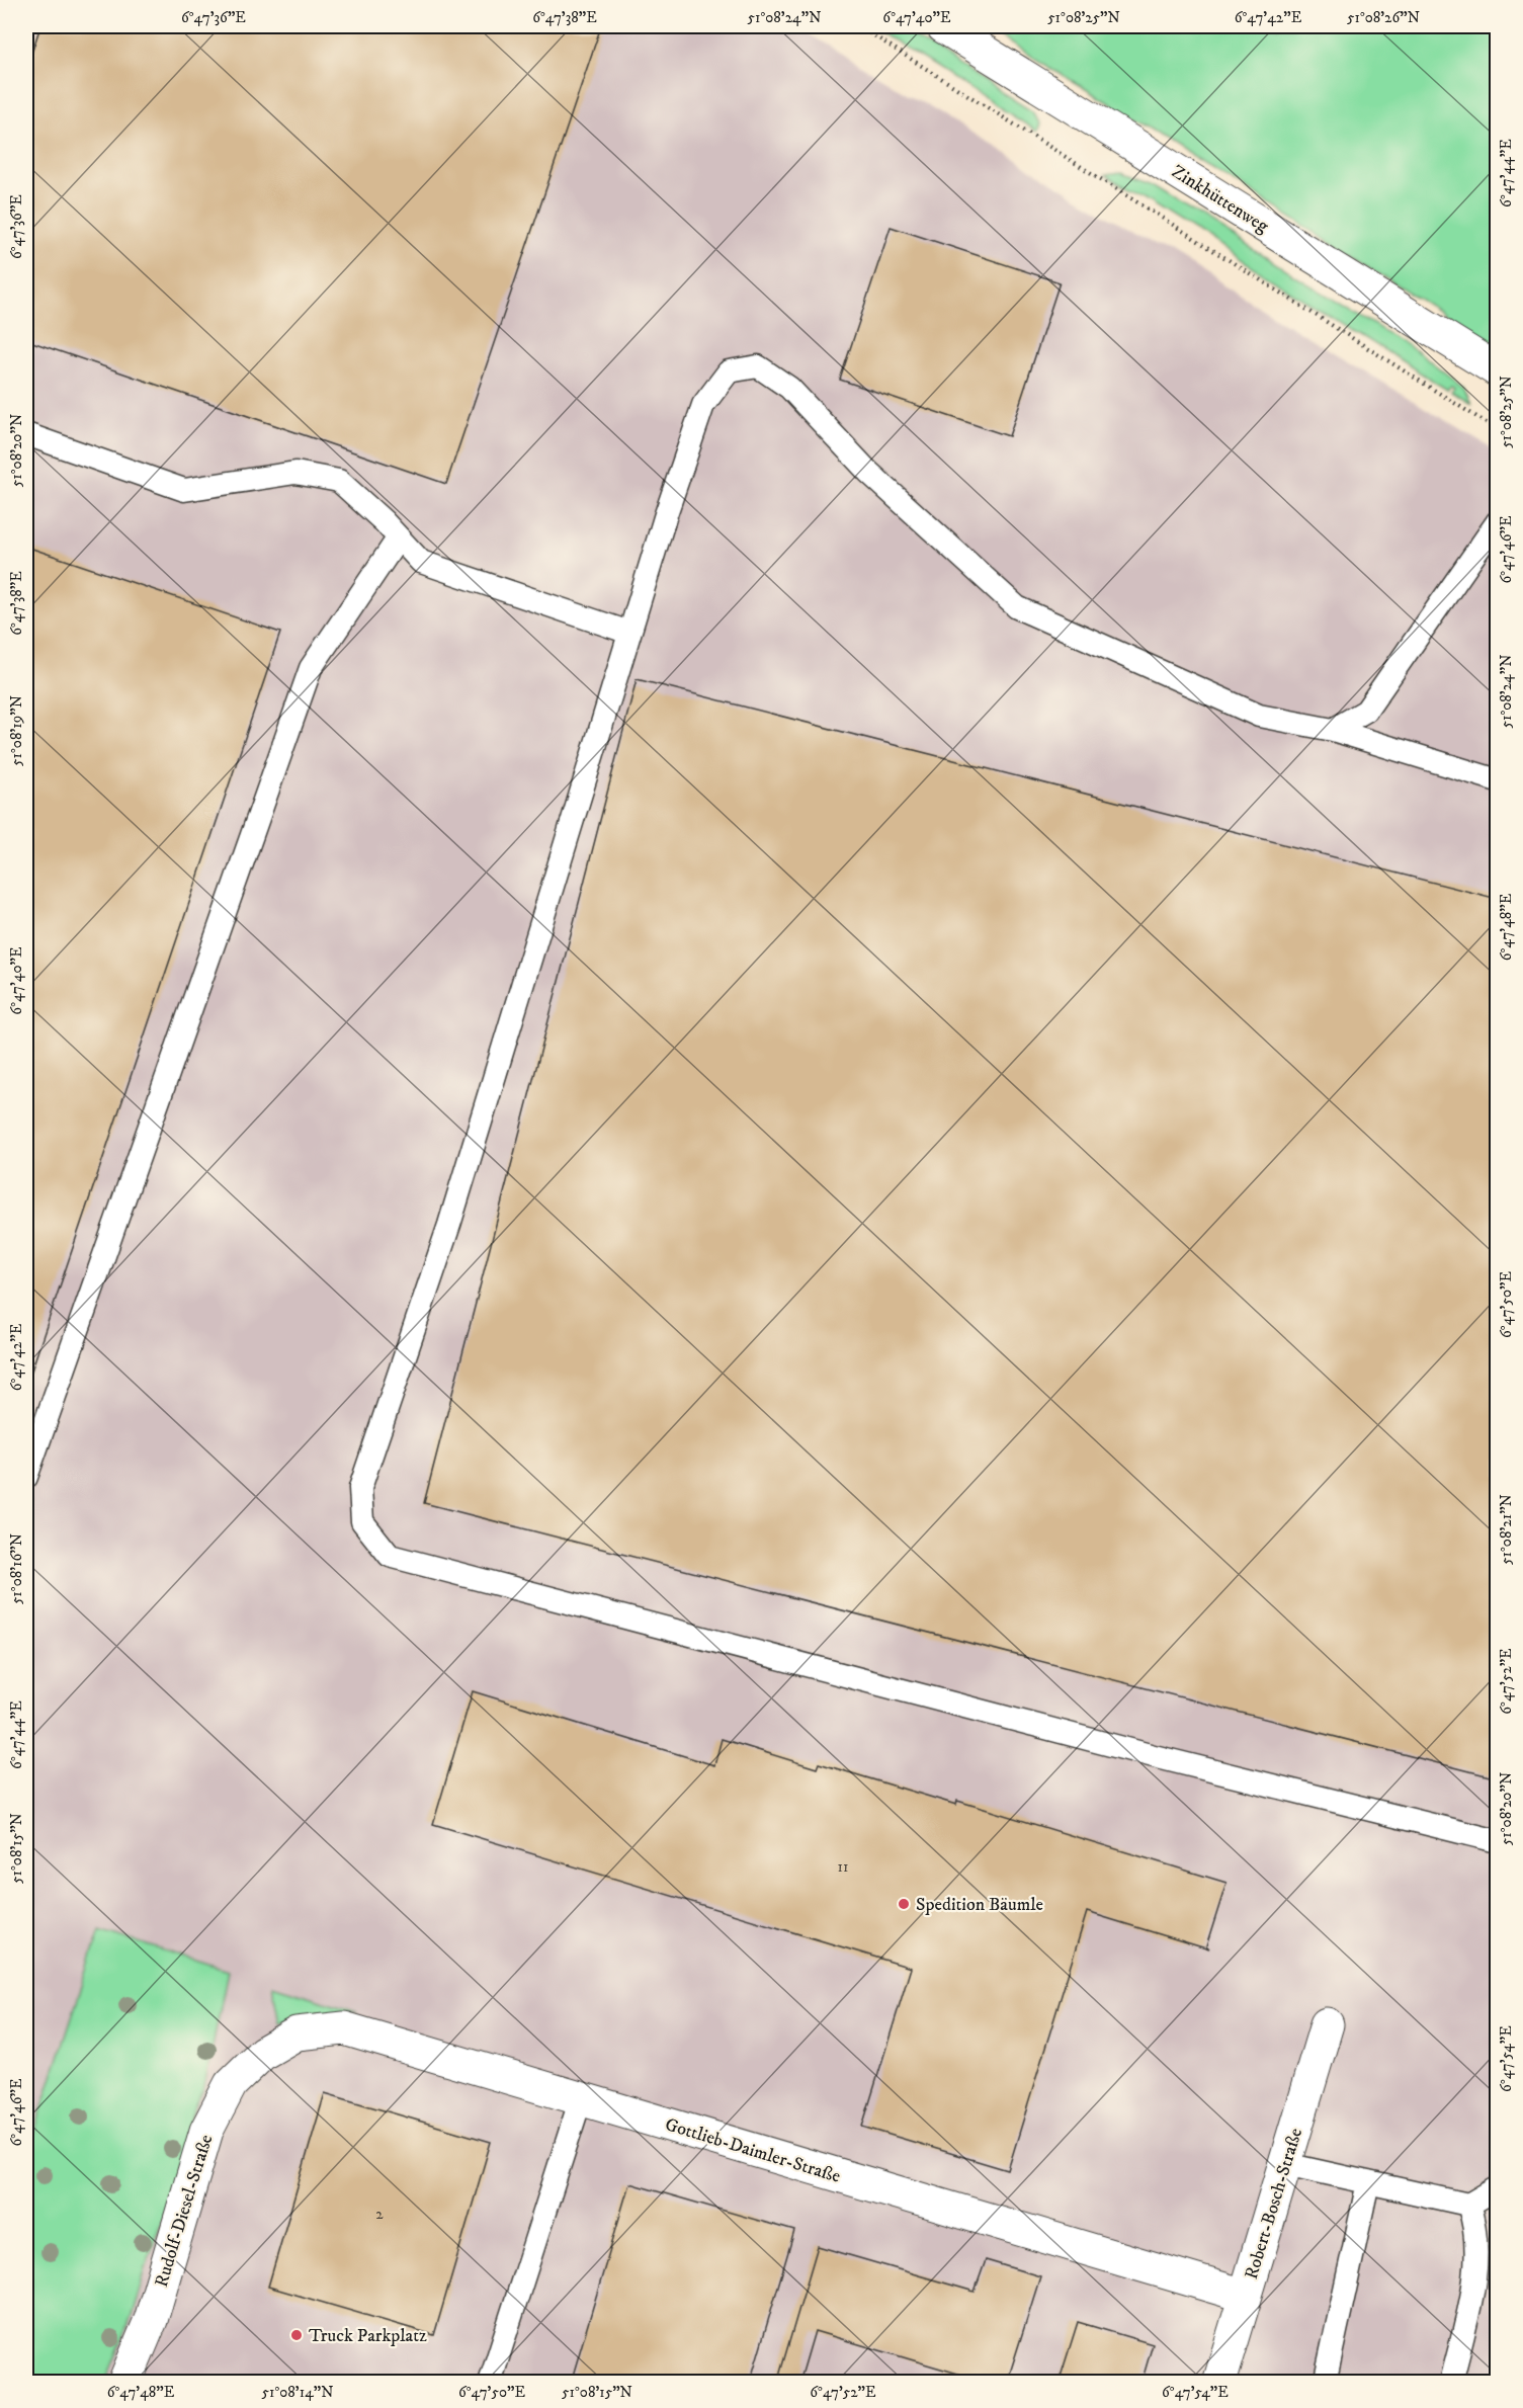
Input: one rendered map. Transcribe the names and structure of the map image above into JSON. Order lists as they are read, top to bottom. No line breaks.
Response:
{"streets":{"street":["Zinkhüttenweg","Gottlieb-Daimler-Straße","Robert-Bosch-Straße","Rudolf-Diesel-Straße"]},"crossings":[["Gottlieb-Daimler-Straße","Robert-Bosch-Straße"],["Gottlieb-Daimler-Straße","Rudolf-Diesel-Straße"]],"places":["Spedition Bäumle","Truck Parkplatz"],"house_numbers":["11","2"],"coordinates":["6°47'36\"E","6°47'38\"E","51°08'24\"N","6°47'40\"E","51°08'25\"N","6°47'42\"E","51°08'26\"N","6°47'44\"E","51°08'20\"N","6°47'46\"E","51°08'19\"N","6°47'48\"E","6°47'50\"E","51°08'21\"N","51°08'16\"N","6°47'52\"E","51°08'15\"N","6°47'54\"E","51°08'14\"N"]}
